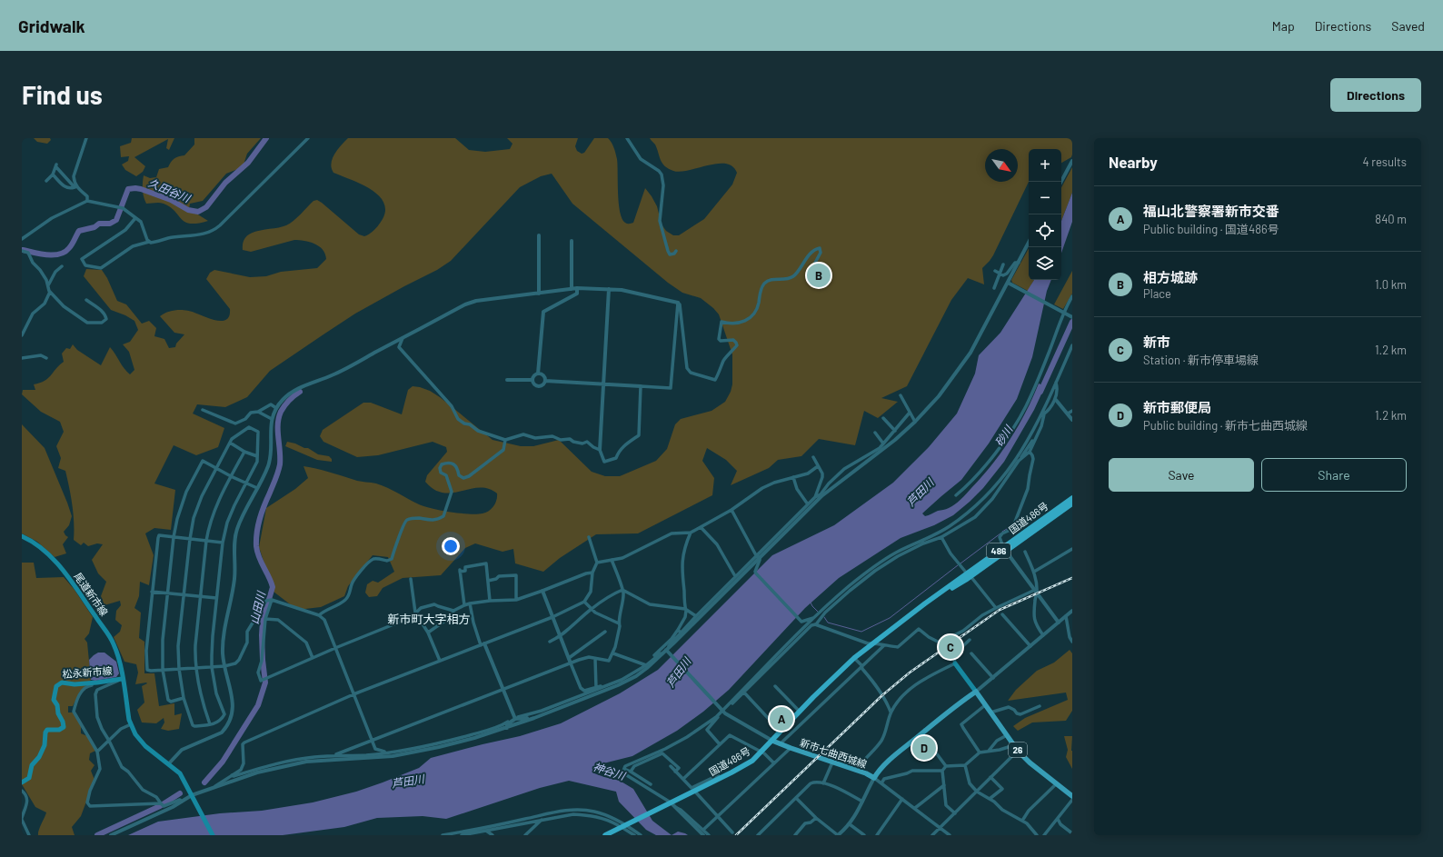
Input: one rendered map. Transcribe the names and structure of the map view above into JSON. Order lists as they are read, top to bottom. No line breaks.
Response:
{"streets":{"highway":["国道486号","486"],"main road":["尾道新市線","松永新市線","26","新市七曲西城線"]},"crossings":[["国道486号","新市七曲西城線"],["尾道新市線","松永新市線"],["26","新市七曲西城線"]],"districts":["新市町大字相方"],"water":["久田谷川","砂川","芦田川","山田川","神谷川"],"north":"bottom right","page":{"header":"Gridwalk","nav":["Map","Directions","Saved"],"buttons":["Directions",["Save","Share"]],"title":"Find us","heading":["Nearby","4 results"],"map_buttons":["+","−"],"list":[{"mark":"A","name":"福山北警察署新市交番","note":"Public building · 国道486号","value":"840 m"},{"mark":"B","name":"相方城跡","note":"Place","value":"1.0 km"},{"mark":"C","name":"新市","note":"Station · 新市停車場線","value":"1.2 km"},{"mark":"D","name":"新市郵便局","note":"Public building · 新市七曲西城線","value":"1.2 km"}],"pins":["B","C","A","D"]}}
